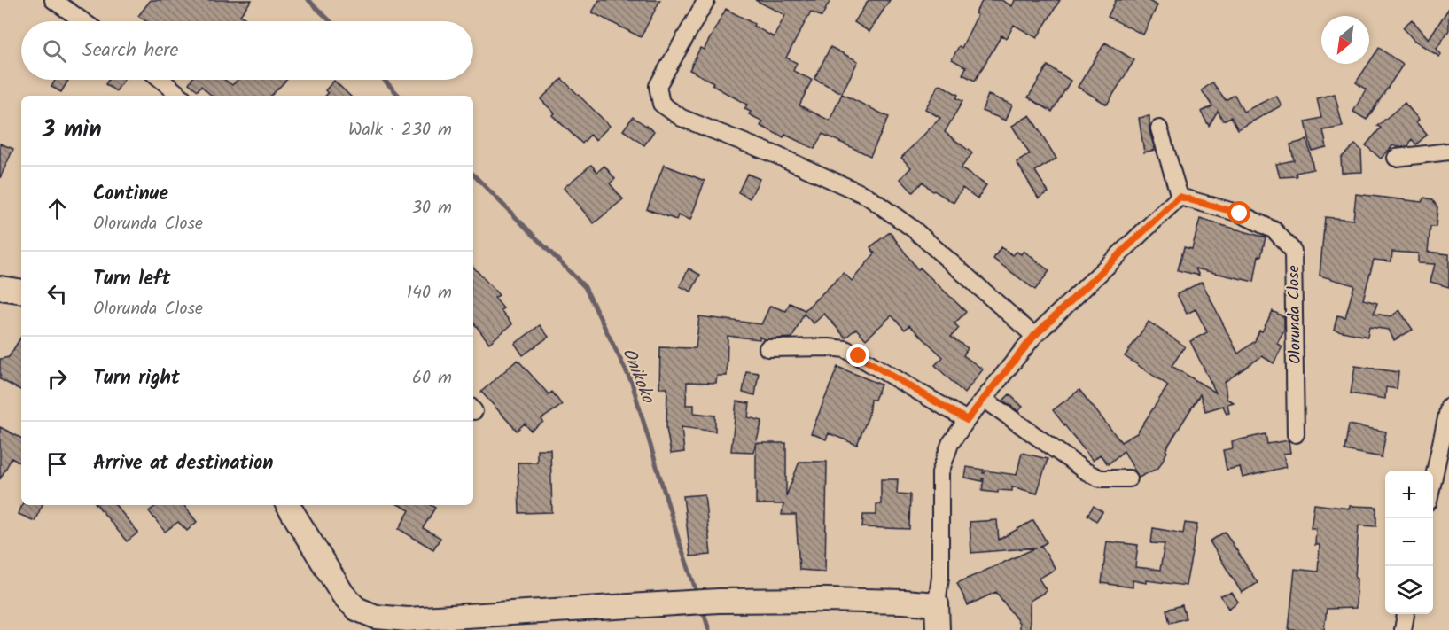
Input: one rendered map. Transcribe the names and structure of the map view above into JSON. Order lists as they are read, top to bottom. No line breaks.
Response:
{"streets":{"street":["Olorunda Close"]},"water":["Onikoko"],"north":"bottom left","page":{"search":"Search here","heading":["3 min","Walk · 230 m"],"list":[["Continue","Olorunda Close","30 m"],["Turn left","Olorunda Close","140 m"],["Turn right","60 m"],"Arrive at destination"],"map_buttons":["+","−"]}}
